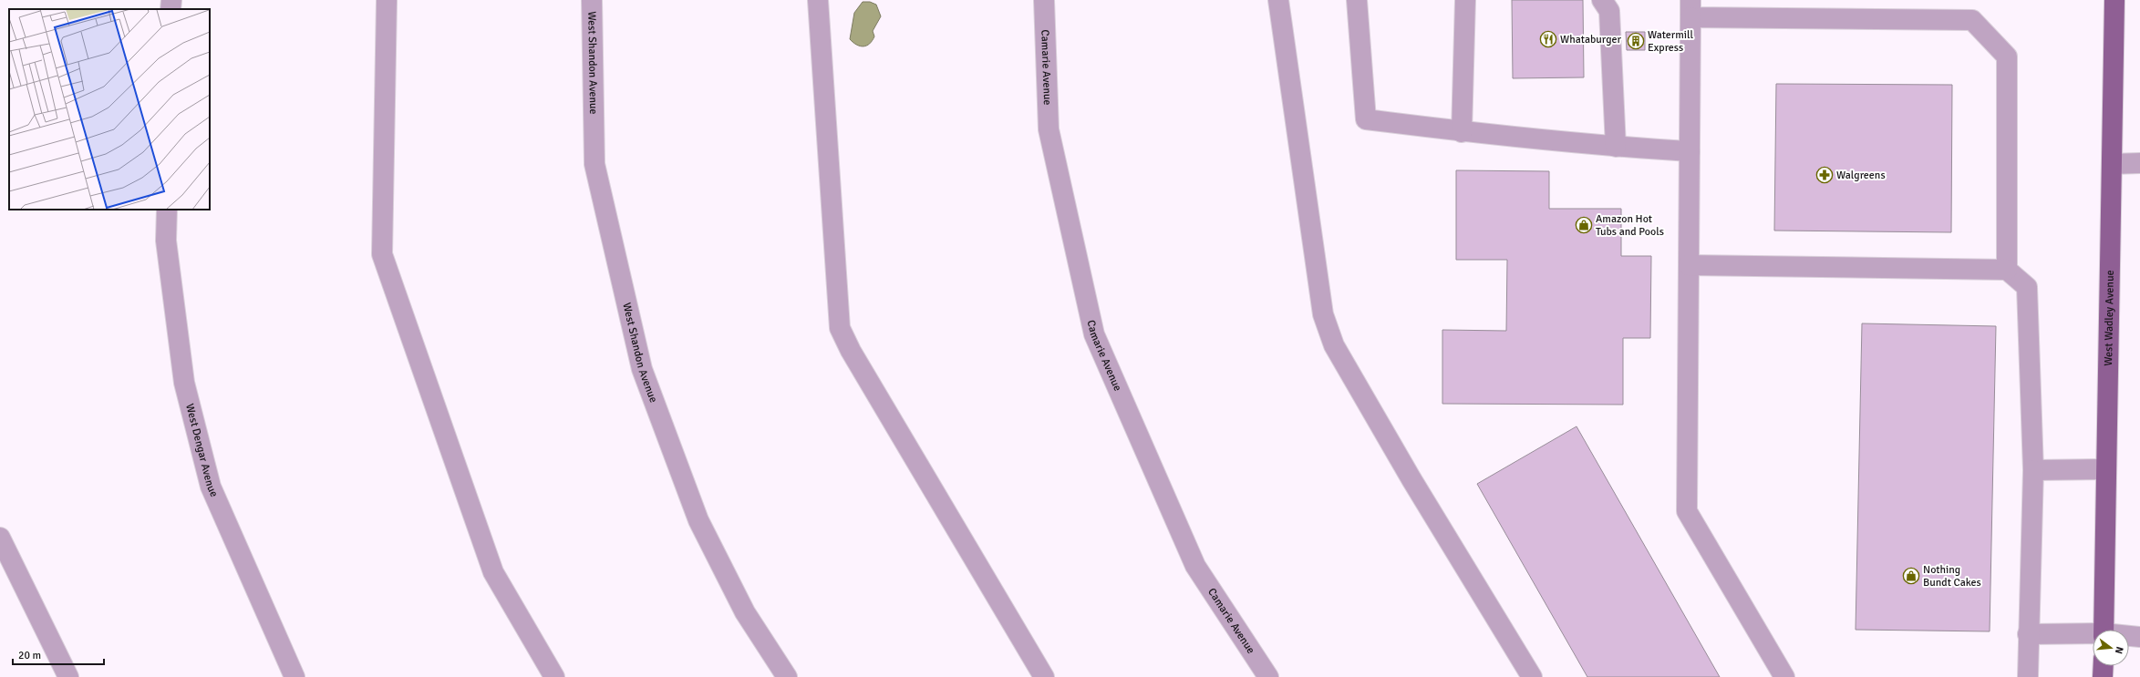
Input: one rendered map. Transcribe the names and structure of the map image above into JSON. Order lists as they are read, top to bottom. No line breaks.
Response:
{"streets":{"main road":["West Wadley Avenue"],"street":["West Shandon Avenue","Camarie Avenue","West Dengar Avenue"]},"places":{"restaurant":["Whataburger"],"building":["Watermill Express"],"pharmacy":["Walgreens"],"shop":["Amazon Hot Tubs and Pools","Nothing Bundt Cakes"]},"scale_bar":"20 m","north":"right"}
